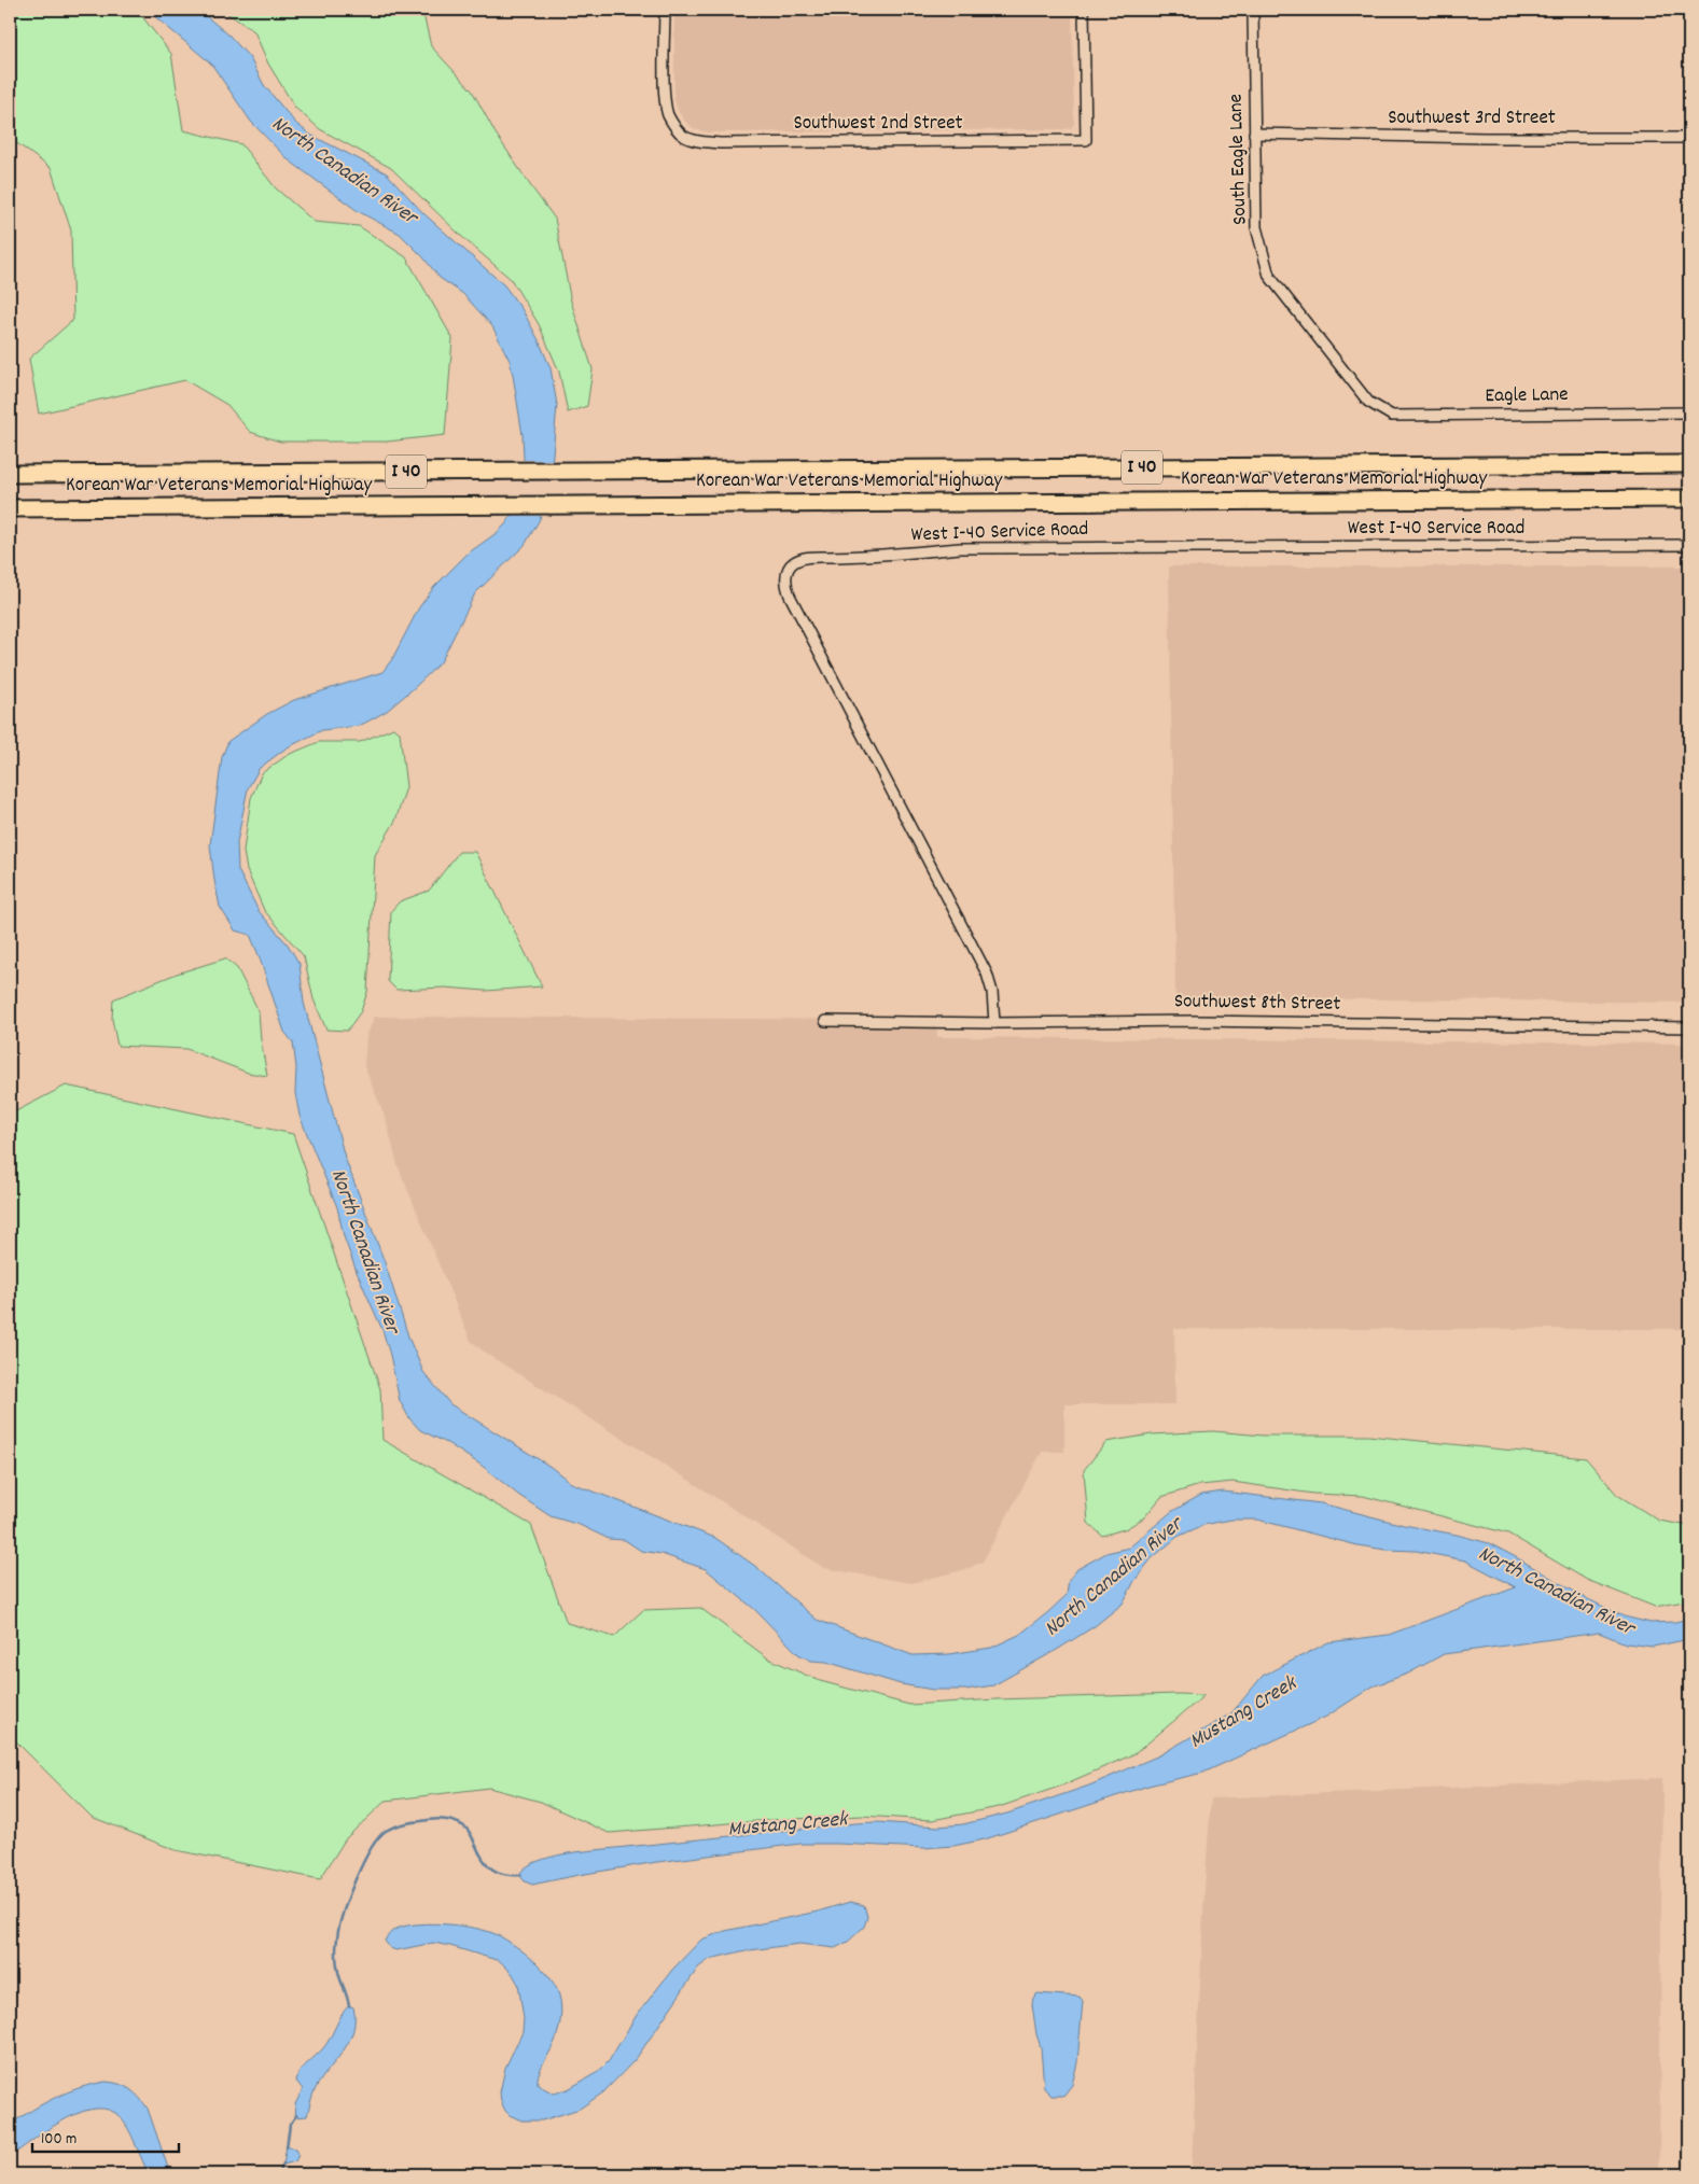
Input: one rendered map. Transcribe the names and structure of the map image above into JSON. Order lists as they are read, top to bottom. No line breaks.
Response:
{"streets":{"highway":["I 40","Korean War Veterans Memorial Highway"],"street":["Southwest 3rd Street","Southwest 2nd Street","South Eagle Lane","Eagle Lane","West I-40 Service Road","Southwest 8th Street"]},"crossings":[["Southwest 3rd Street","South Eagle Lane"],["South Eagle Lane","Eagle Lane"],["West I-40 Service Road","Southwest 8th Street"]],"water":["North Canadian River","Mustang Creek"],"scale_bar":"100 m"}
